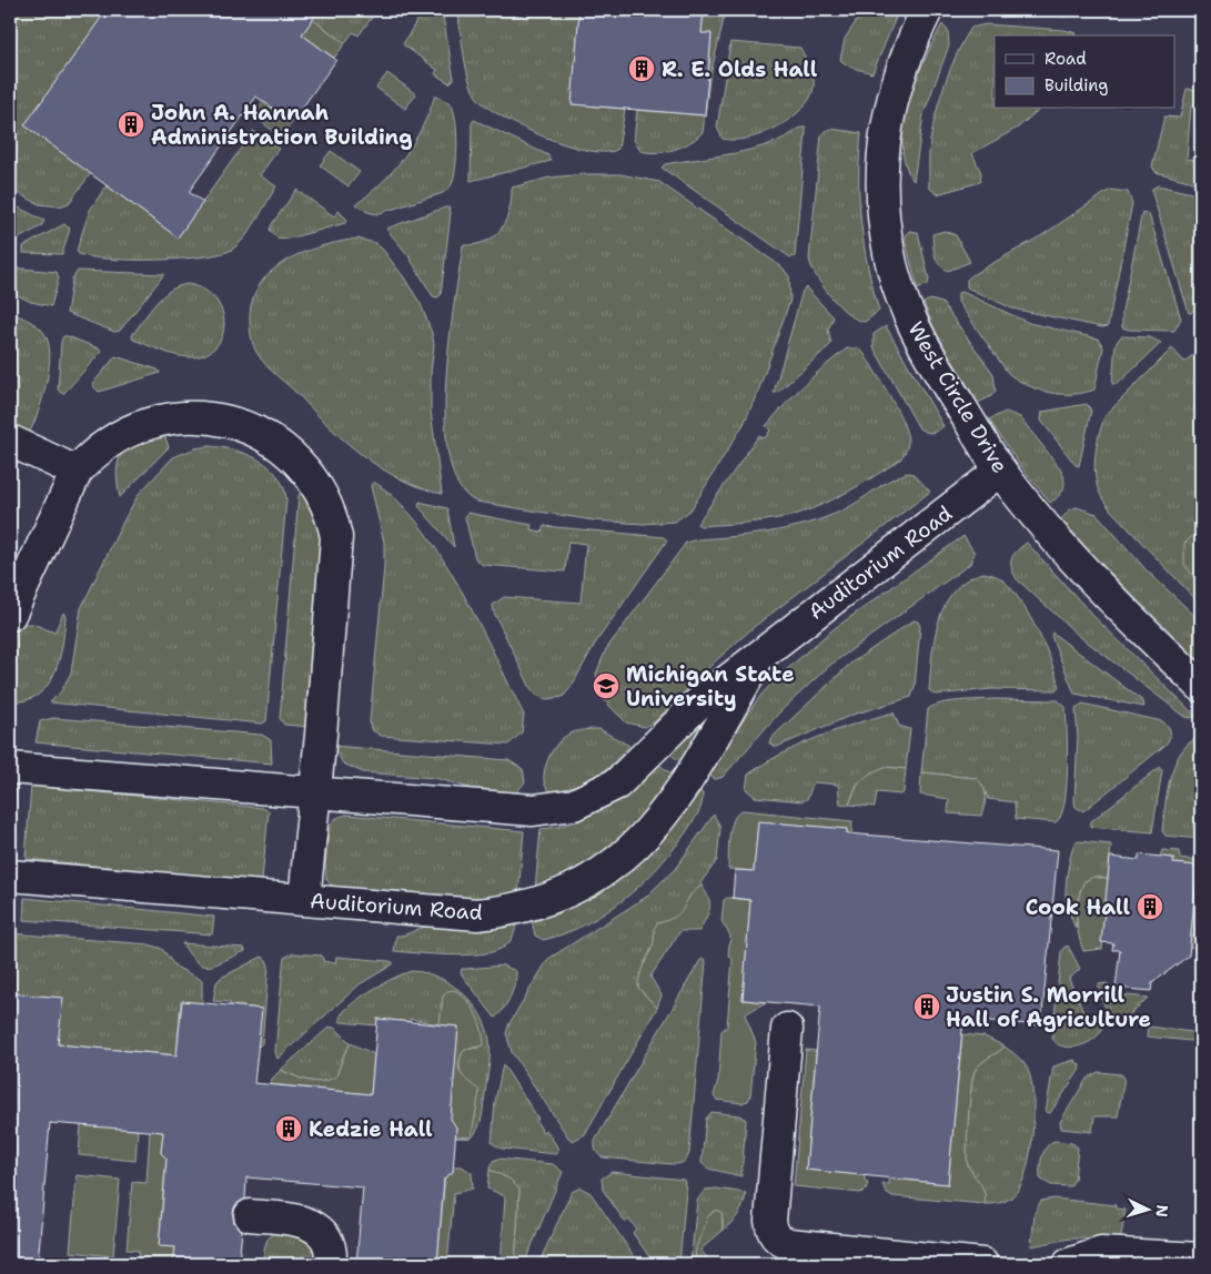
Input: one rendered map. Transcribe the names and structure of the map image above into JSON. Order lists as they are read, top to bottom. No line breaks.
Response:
{"streets":{"street":["West Circle Drive","Auditorium Road"]},"crossings":[["West Circle Drive","Auditorium Road"]],"places":{"building":["R. E. Olds Hall","John A. Hannah Administration Building","Cook Hall","Justin S. Morrill Hall of Agriculture","Kedzie Hall"],"school or university":["Michigan State University"]},"legend":["Road","Building"],"north":"right"}
